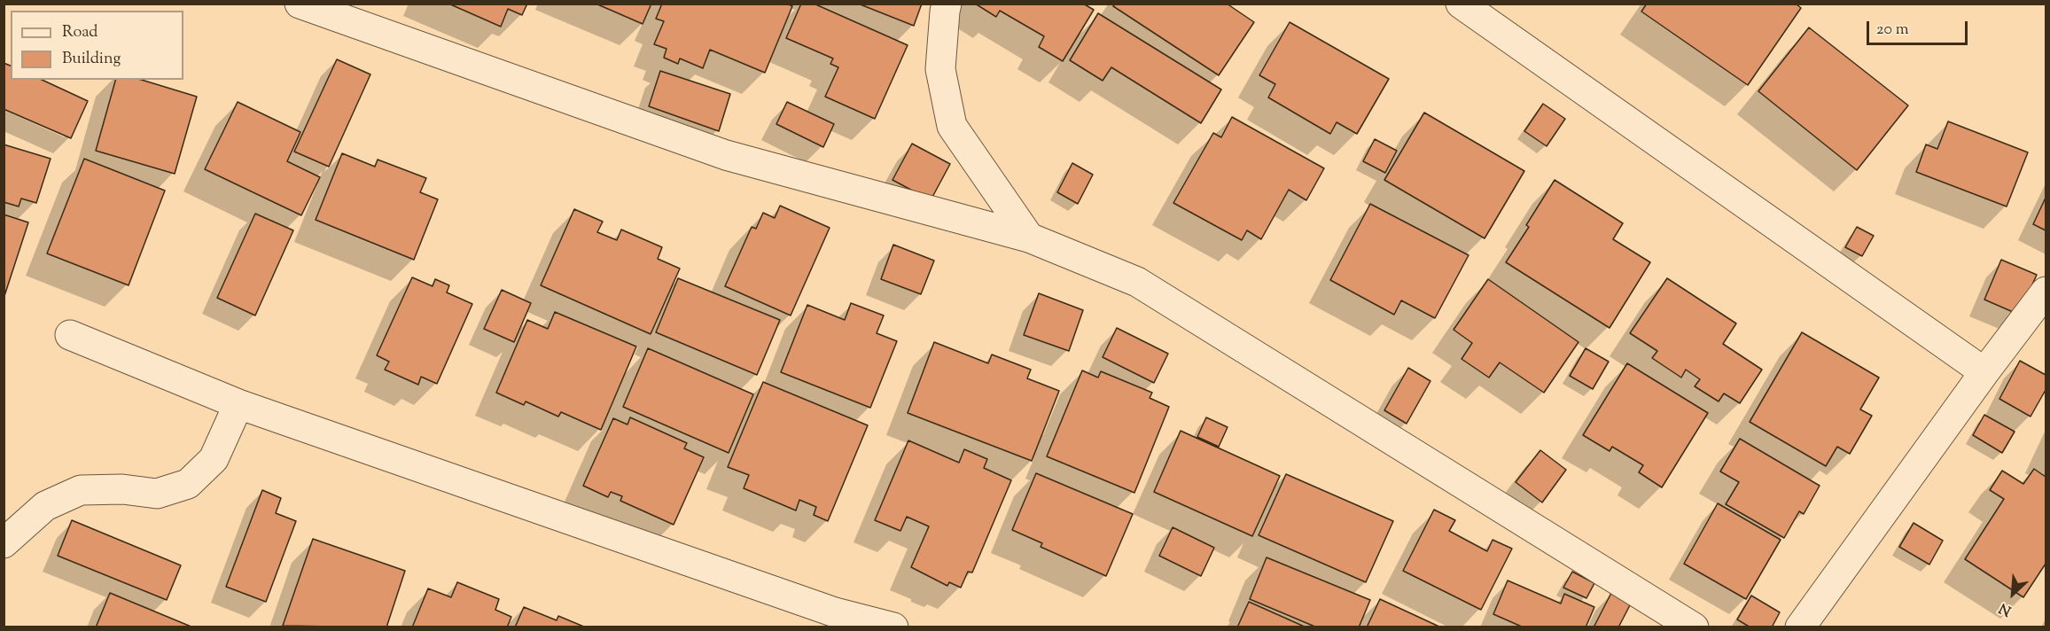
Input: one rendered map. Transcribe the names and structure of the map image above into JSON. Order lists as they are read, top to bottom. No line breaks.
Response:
{"legend":["Road","Building"],"scale_bar":"20 m","north":"bottom left"}
